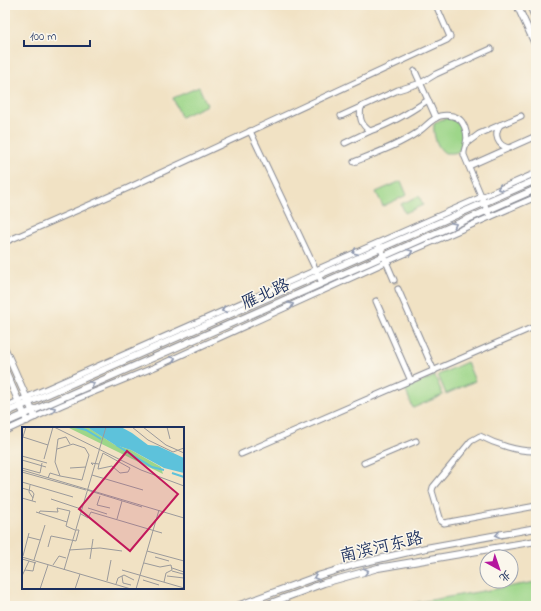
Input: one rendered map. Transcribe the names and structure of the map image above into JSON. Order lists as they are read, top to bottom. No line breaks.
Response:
{"streets":{"main road":["雁北路","南滨河东路"]},"scale_bar":"100 m","north":"bottom right"}
